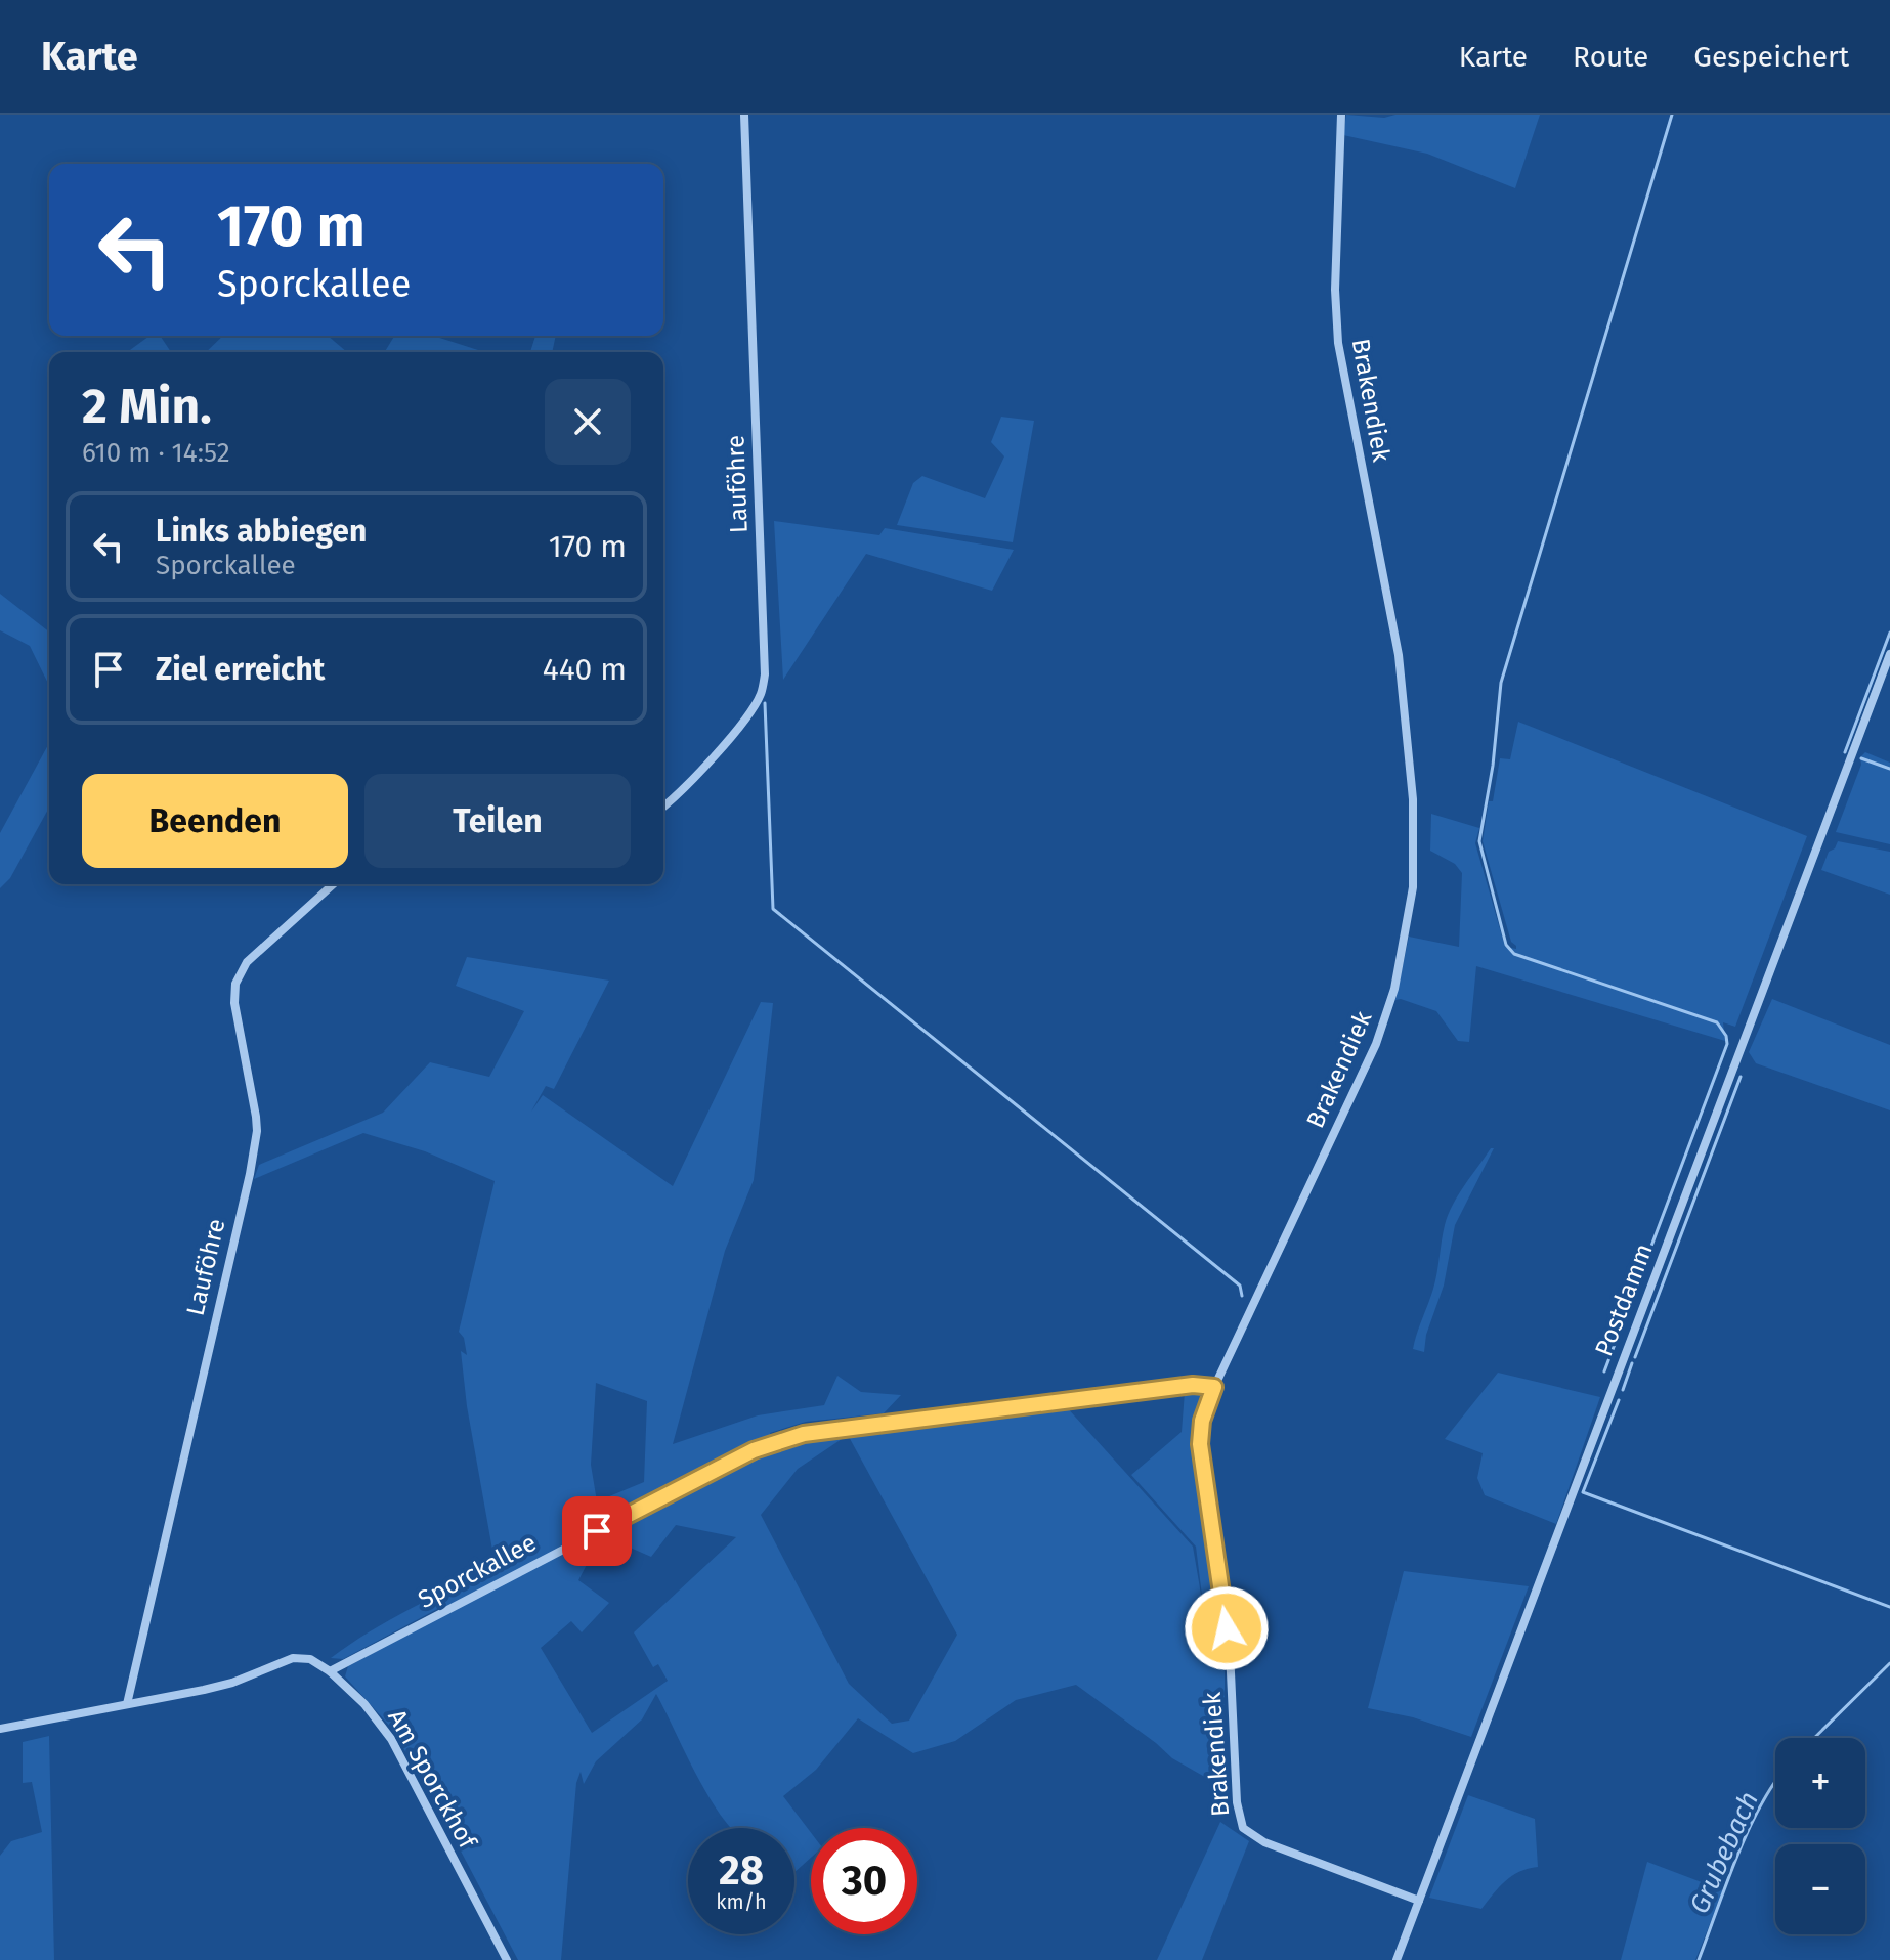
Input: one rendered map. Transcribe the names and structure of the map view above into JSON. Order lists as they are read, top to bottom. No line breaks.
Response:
{"streets":{"street":["Brakendiek","Lauföhre","Postdamm","Sporckallee","Am Sporckhof"]},"crossings":[["Brakendiek","Postdamm"],["Brakendiek","Sporckallee"],["Lauföhre","Am Sporckhof"],["Sporckallee","Am Sporckhof"]],"water":["Grubebach"],"page":{"header":"Karte","nav":["Karte","Route","Gespeichert"],"turn":["170 m","Sporckallee"],"heading":["2 Min.","610 m · 14:52"],"list":[{"name":"Links abbiegen","note":"Sporckallee","value":"170 m"},{"name":"Ziel erreicht","value":"440 m"}],"buttons":["Beenden","Teilen"],"map_buttons":["+","−"],"speed":"28 km/h","limit":"30"}}
